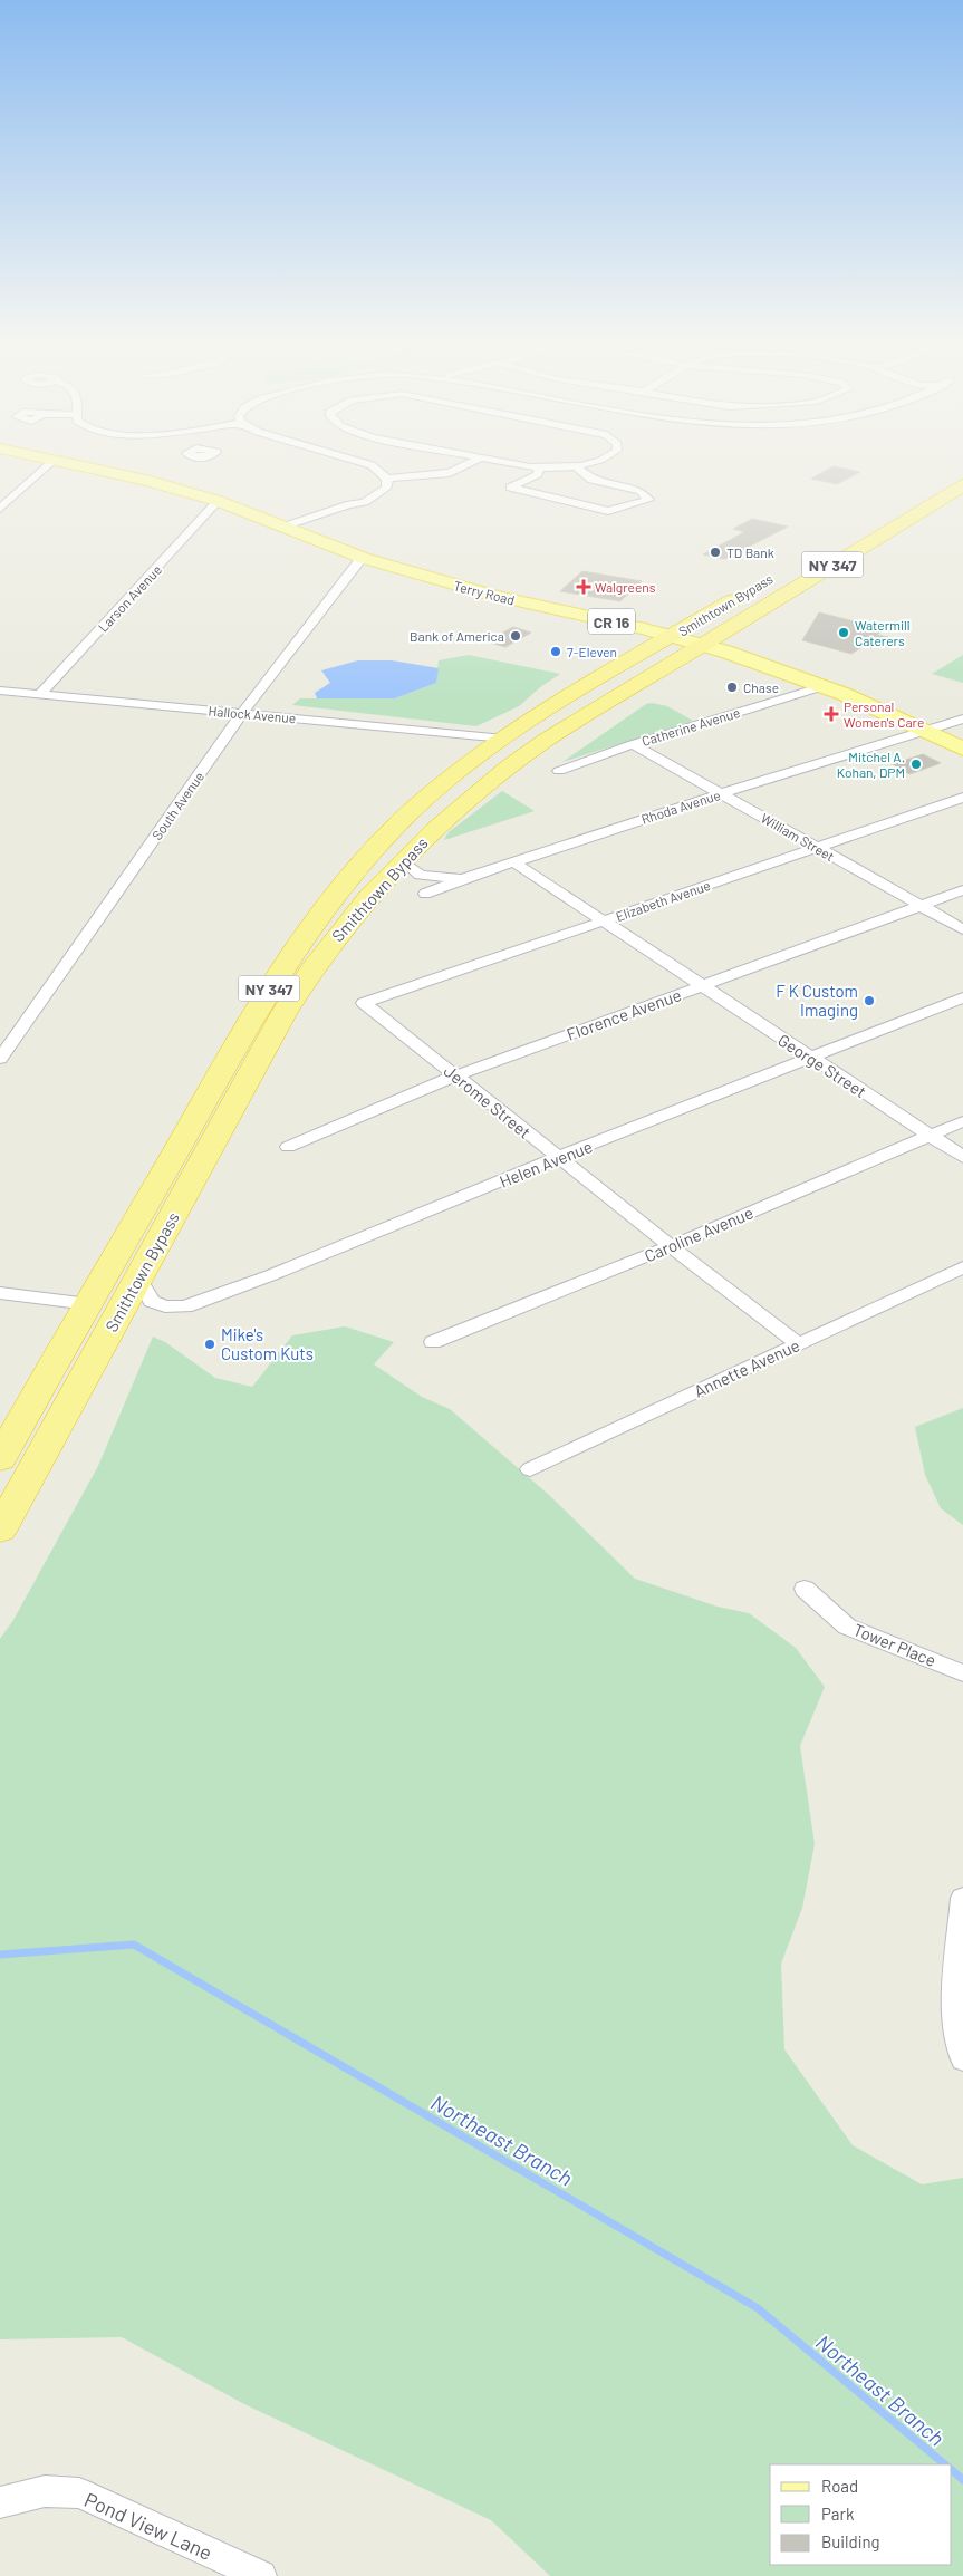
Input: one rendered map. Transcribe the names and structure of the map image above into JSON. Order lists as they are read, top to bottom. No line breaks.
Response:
{"streets":{"highway":["NY 347","Smithtown Bypass"],"main road":["Terry Road","CR 16"],"street":["Larson Avenue","Hallock Avenue","Catherine Avenue","South Avenue","Rhoda Avenue","William Street","Elizabeth Avenue","Florence Avenue","George Street","Jerome Street","Helen Avenue","Caroline Avenue","Annette Avenue","Tower Place","Pond View Lane"]},"crossings":[["Terry Road","Larson Avenue"],["Terry Road","Smithtown Bypass"],["Terry Road","Catherine Avenue"],["Terry Road","South Avenue"],["Terry Road","Rhoda Avenue"],["Larson Avenue","Hallock Avenue"],["Smithtown Bypass","Hallock Avenue"],["Smithtown Bypass","Rhoda Avenue"],["Smithtown Bypass","Helen Avenue"],["Hallock Avenue","South Avenue"],["Catherine Avenue","William Street"],["Rhoda Avenue","William Street"],["Rhoda Avenue","George Street"],["William Street","Elizabeth Avenue"],["William Street","Florence Avenue"],["Elizabeth Avenue","George Street"],["Elizabeth Avenue","Jerome Street"],["Florence Avenue","George Street"],["Florence Avenue","Jerome Street"],["George Street","Helen Avenue"],["George Street","Caroline Avenue"],["Jerome Street","Helen Avenue"],["Jerome Street","Caroline Avenue"],["Jerome Street","Annette Avenue"]],"water":["Northeast Branch"],"places":{"other":["TD Bank","Watermill Caterers","Bank of America","7-Eleven","Chase","Mitchel A. Kohan, DPM","F K Custom Imaging","Mike's Custom Kuts"],"health":["Walgreens","Personal Women's Care"]},"legend":["Road","Park","Building"]}
